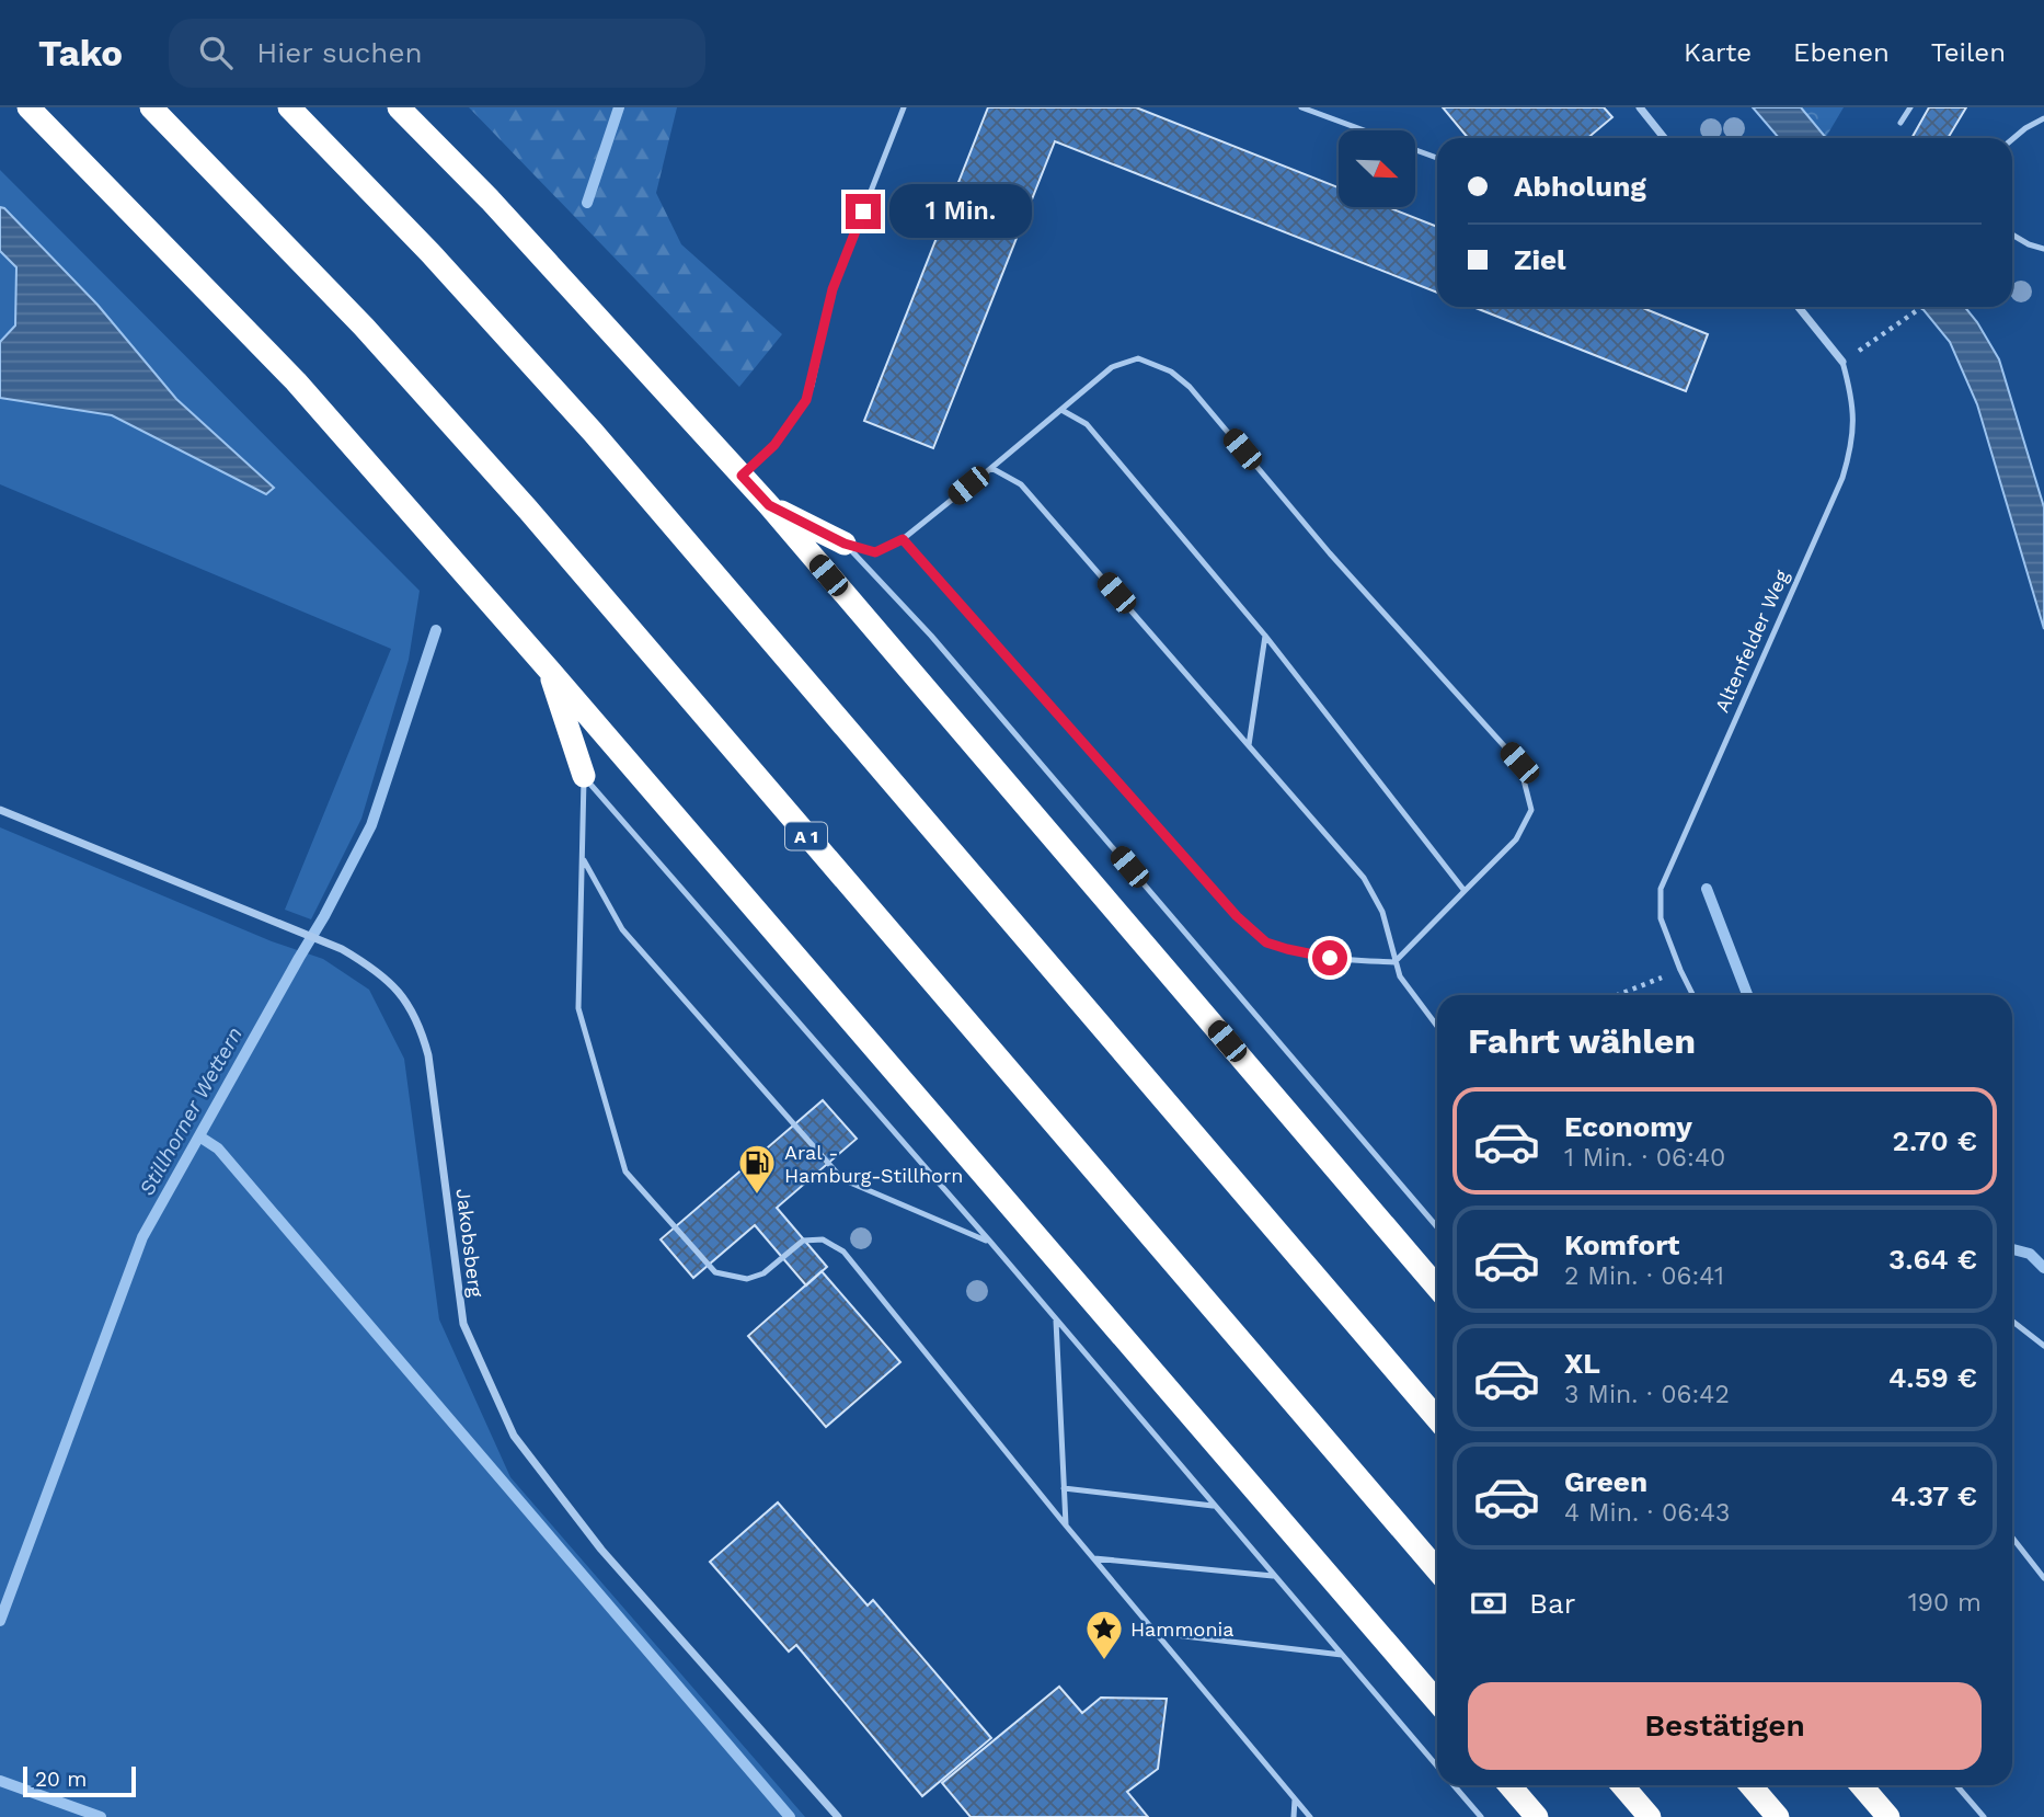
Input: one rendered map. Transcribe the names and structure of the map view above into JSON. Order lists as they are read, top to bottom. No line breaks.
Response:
{"streets":{"highway":["A 1"],"street":["Altenfelder Weg","Jakobsberg"]},"water":["Stillhorner Wettern"],"places":{"fuel station":["Aral - Hamburg-Stillhorn"],"place":["Hammonia"]},"scale_bar":"20 m","north":"bottom right","page":{"header":"Tako","search":"Hier suchen","nav":["Karte","Ebenen","Teilen"],"banner":["Abholung","Ziel"],"bubble":"1 Min.","heading":"Fahrt wählen","list":[{"name":"Economy","note":"1 Min. · 06:40","value":"2.70 €"},{"name":"Komfort","note":"2 Min. · 06:41","value":"3.64 €"},{"name":"XL","note":"3 Min. · 06:42","value":"4.59 €"},{"name":"Green","note":"4 Min. · 06:43","value":"4.37 €"}],"pay":["Bar","190 m"],"buttons":"Bestätigen","scale":"20 m"}}
